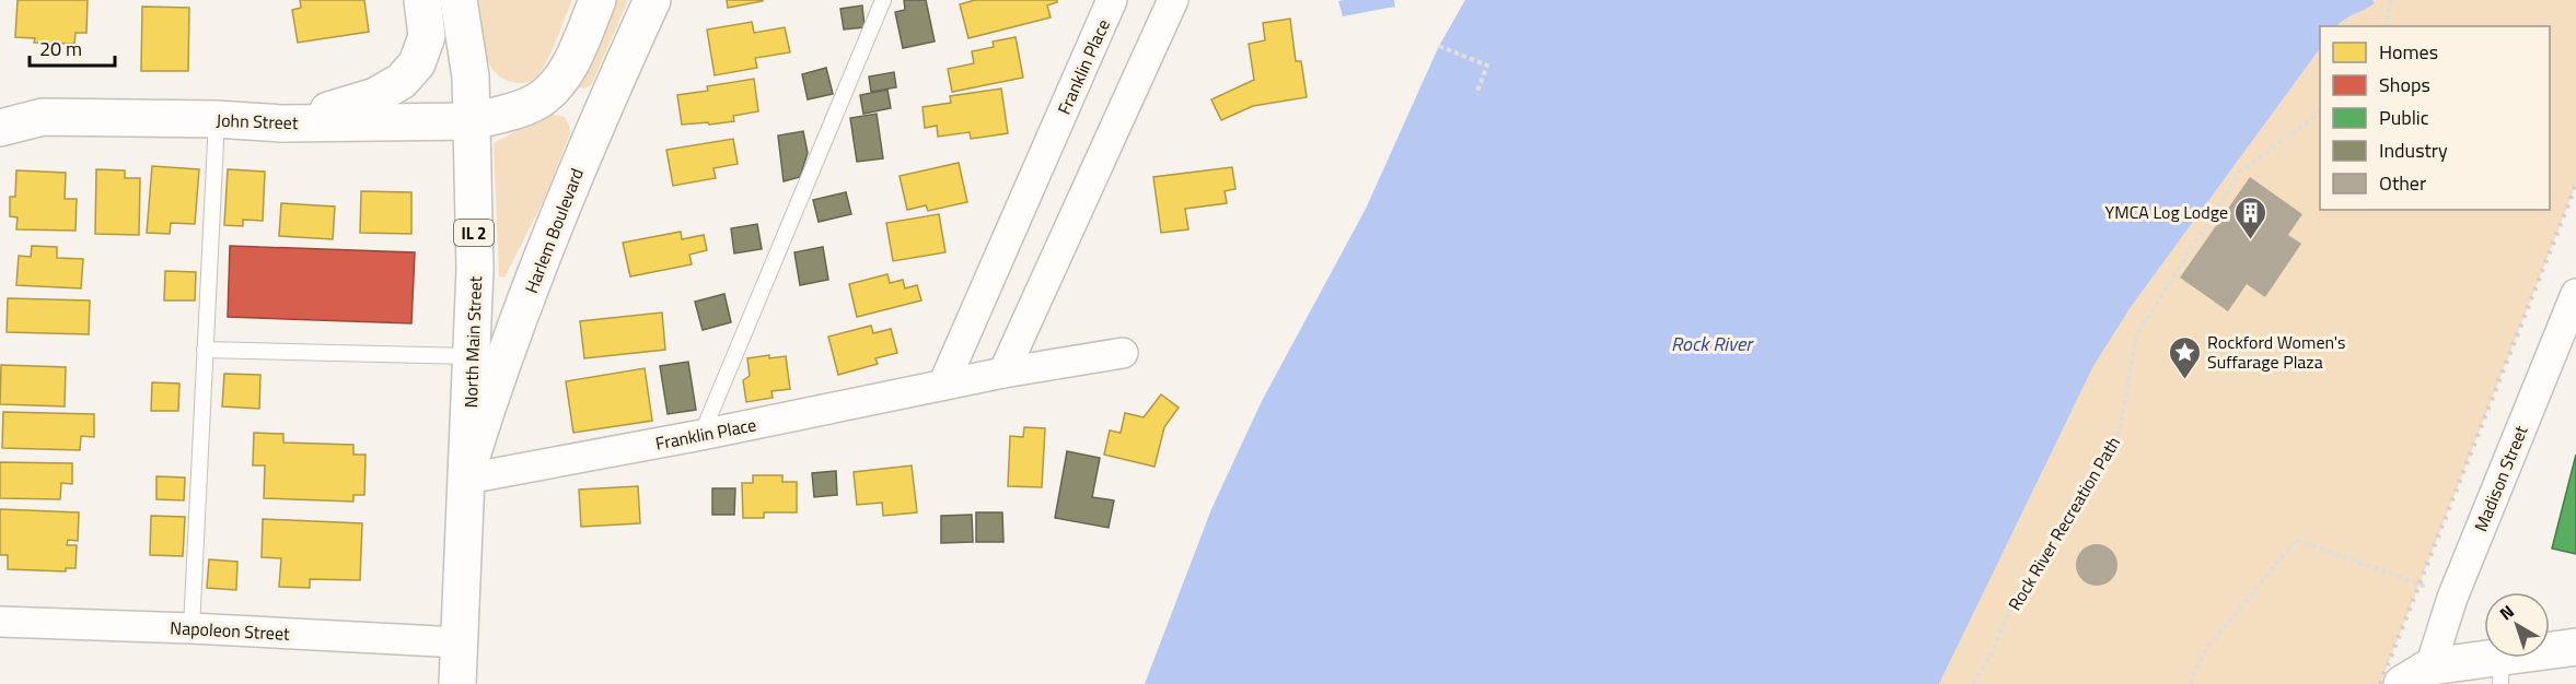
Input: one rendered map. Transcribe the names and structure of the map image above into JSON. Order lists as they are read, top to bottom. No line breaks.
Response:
{"streets":{"main road":["John Street","Harlem Boulevard","IL 2","North Main Street"],"street":["Franklin Place","Madison Street","Napoleon Street"],"path":["Rock River Recreation Path"]},"crossings":[["Franklin Place","Harlem Boulevard"],["Franklin Place","North Main Street"],["John Street","North Main Street"],["Harlem Boulevard","North Main Street"],["North Main Street","Napoleon Street"]],"water":["Rock River"],"places":{"building":["YMCA Log Lodge"],"place":["Rockford Women's Suffarage Plaza"]},"legend":["Homes","Shops","Public","Industry","Other"],"scale_bar":"20 m","north":"top left"}
